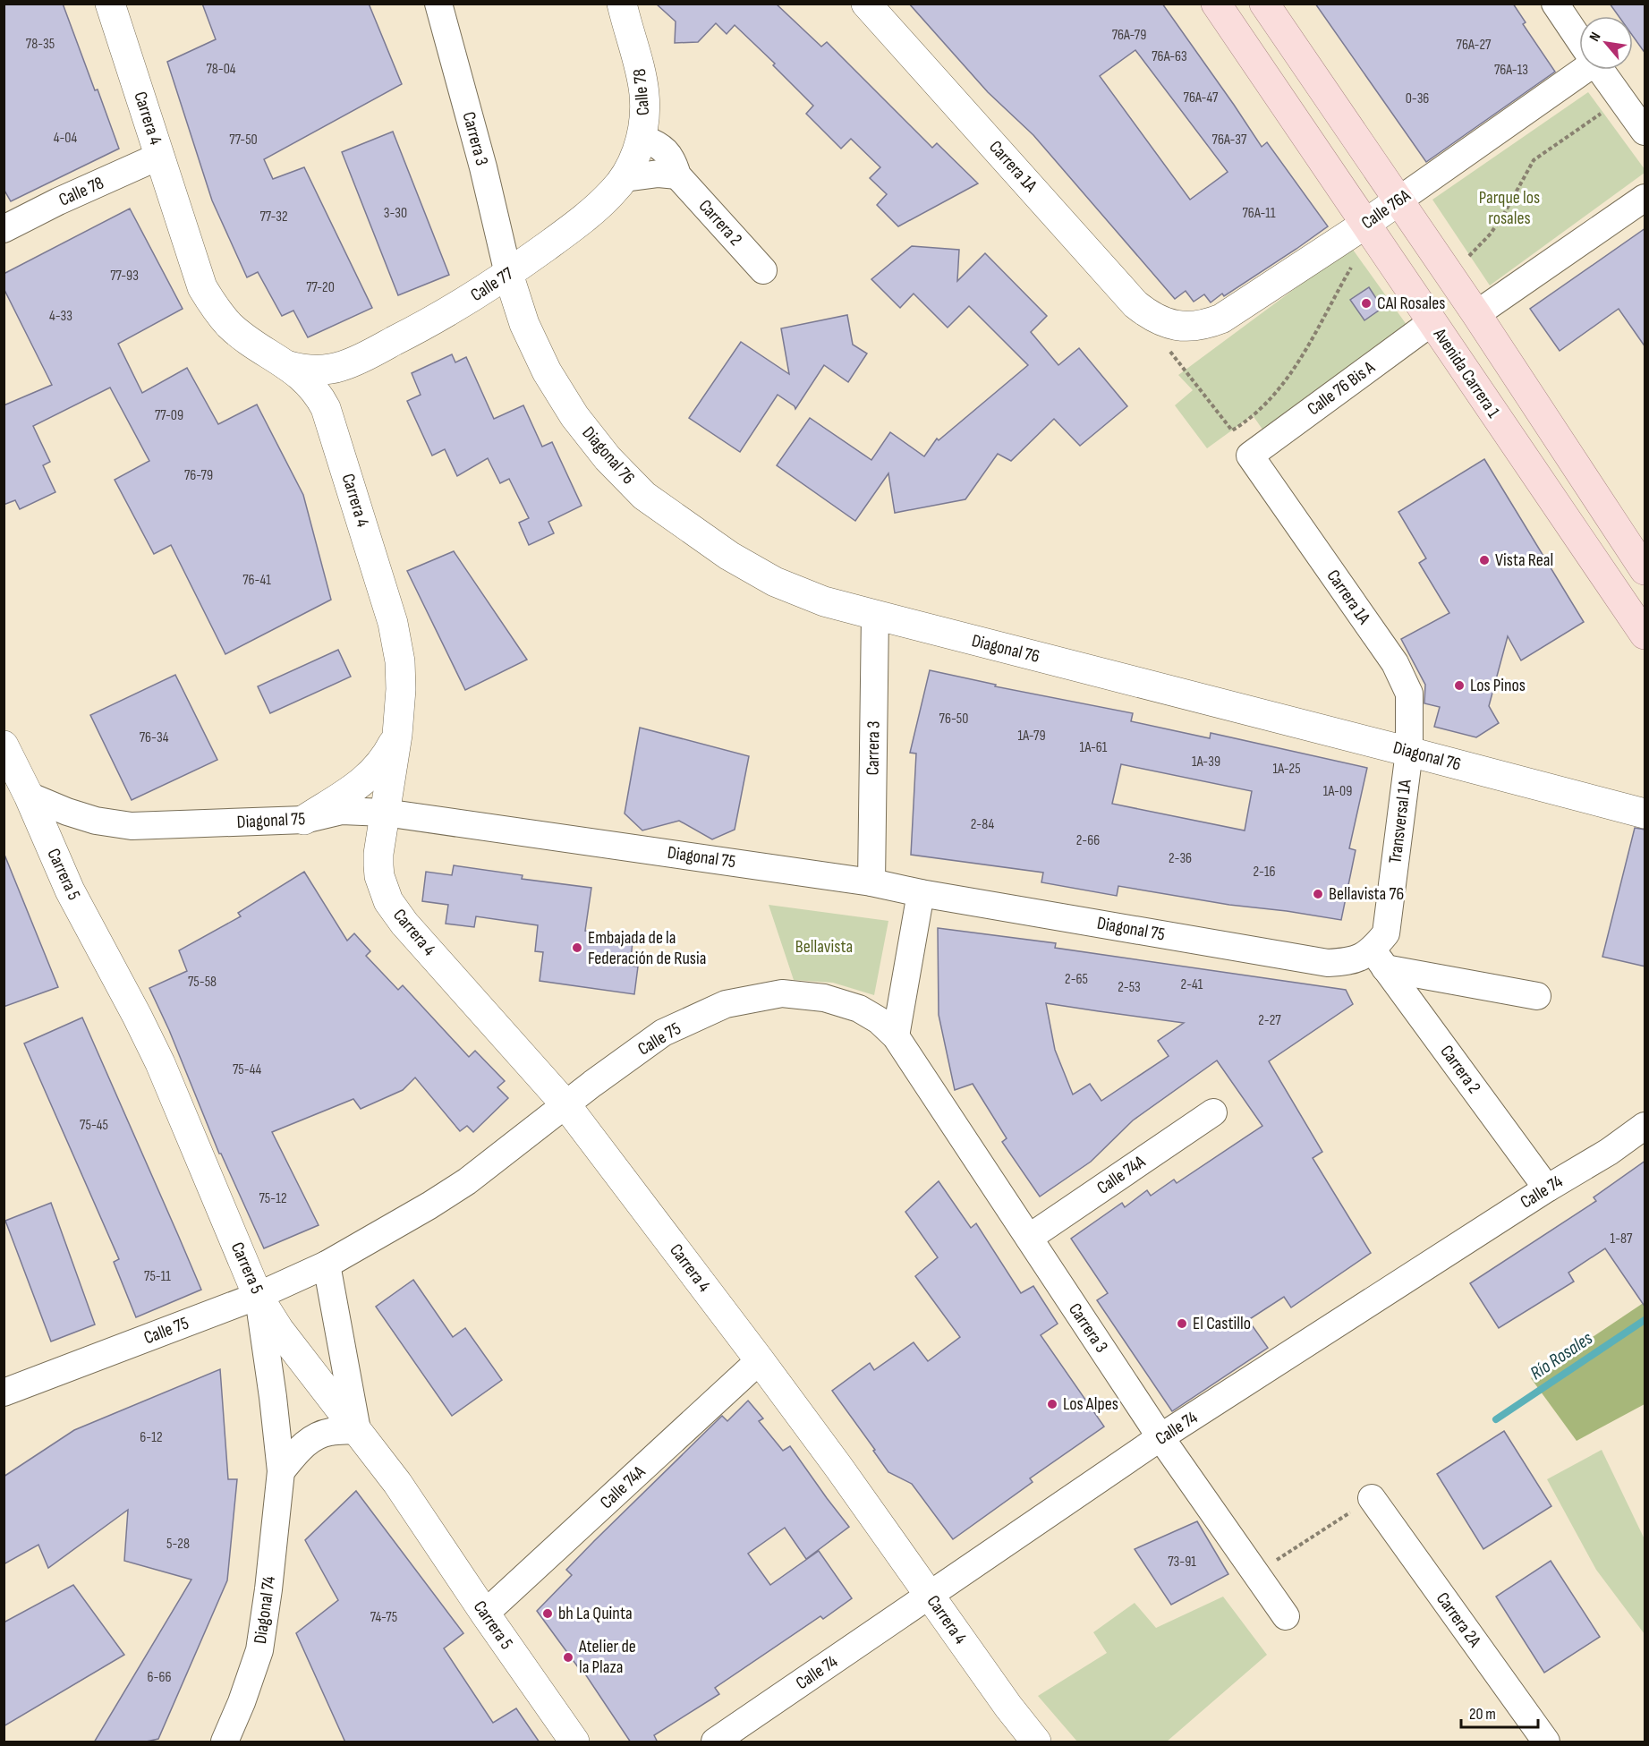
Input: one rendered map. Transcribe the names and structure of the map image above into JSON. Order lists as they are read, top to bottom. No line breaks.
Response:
{"streets":{"main road":["Avenida Carrera 1"],"street":["Calle 78","Carrera 4","Carrera 3","Carrera 1A","Calle 76A","Carrera 2","Calle 77","Calle 76 Bis A","Diagonal 76","Diagonal 75","Transversal 1A","Carrera 5","Calle 75","Calle 74A","Calle 74","Diagonal 74","Carrera 2A"]},"crossings":[["Calle 78","Carrera 4"],["Calle 78","Carrera 2"],["Calle 78","Calle 77"],["Carrera 4","Calle 77"],["Carrera 4","Diagonal 75"],["Carrera 4","Calle 75"],["Carrera 4","Calle 74A"],["Carrera 4","Calle 74"],["Carrera 3","Calle 77"],["Carrera 3","Diagonal 76"],["Carrera 3","Diagonal 75"],["Carrera 3","Calle 75"],["Carrera 3","Calle 74A"],["Carrera 3","Calle 74"],["Carrera 1A","Calle 76A"],["Carrera 1A","Calle 76 Bis A"],["Carrera 1A","Diagonal 76"],["Carrera 1A","Transversal 1A"],["Calle 76A","Avenida Carrera 1"],["Carrera 2","Diagonal 75"],["Carrera 2","Transversal 1A"],["Carrera 2","Calle 74"],["Calle 77","Diagonal 76"],["Avenida Carrera 1","Calle 76 Bis A"],["Diagonal 76","Transversal 1A"],["Diagonal 75","Transversal 1A"],["Diagonal 75","Carrera 5"],["Carrera 5","Calle 75"],["Carrera 5","Calle 74A"],["Carrera 5","Diagonal 74"],["Calle 75","Diagonal 74"]],"water":["Río Rosales"],"parks":["Parque los rosales","Bellavista"],"places":["CAI Rosales","Vista Real","Los Pinos","Bellavista 76","Embajada de la Federación de Rusia","El Castillo","Los Alpes","bh La Quinta","Atelier de la Plaza"],"house_numbers":["76A-79","78-35","76A-27","76A-63","78-04","76A-13","76A-47","0-36","4-04","77-50","76A-37","3-30","76A-11","77-32","77-93","77-20","4-33","77-09","76-79","76-41","76-50","1A-79","76-34","1A-61","1A-39","1A-25","1A-09","2-84","2-66","2-36","2-16","2-65","75-58","2-41","2-53","2-27","75-44","75-45","75-12","1-87","75-11","6-12","5-28","73-91","74-75","6-66"],"scale_bar":"20 m","north":"top left"}
